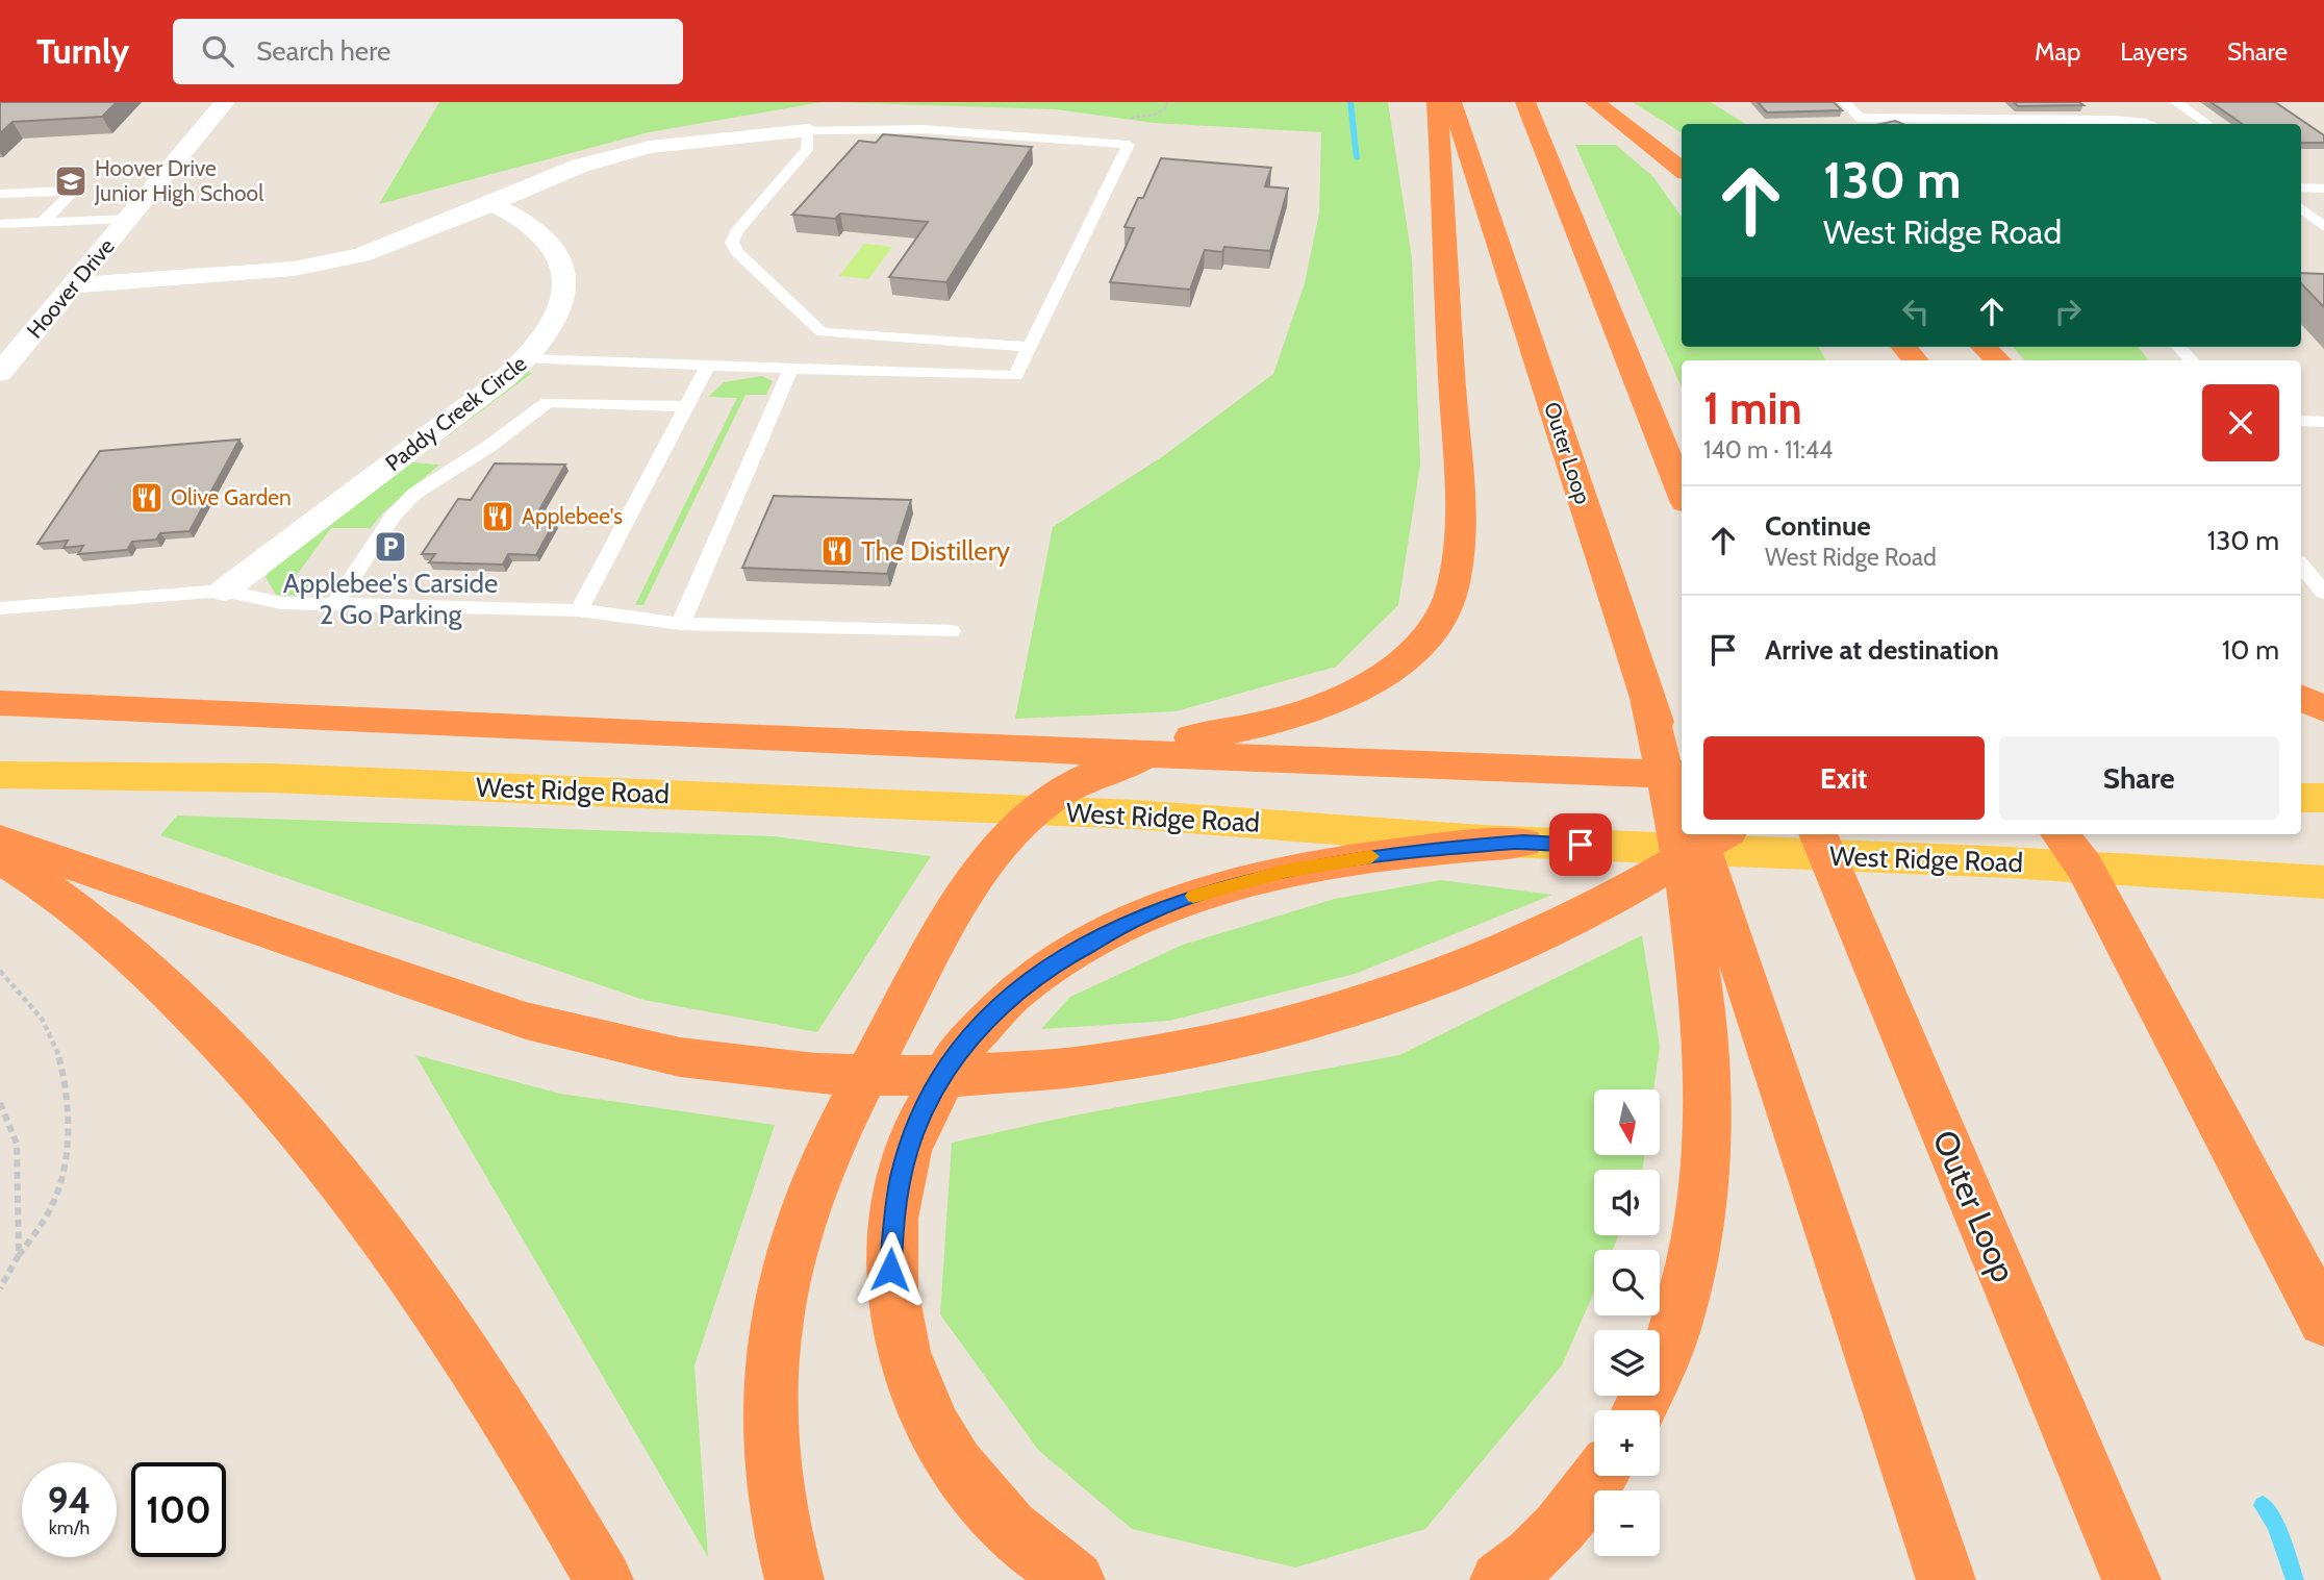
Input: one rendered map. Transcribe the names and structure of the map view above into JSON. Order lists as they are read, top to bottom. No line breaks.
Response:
{"streets":{"highway":["Outer Loop"],"main road":["West Ridge Road"],"street":["Hoover Drive","Paddy Creek Circle"]},"places":{"school or university":["Hoover Drive Junior High School"],"restaurant":["Olive Garden","Applebee's","The Distillery"],"parking":["Applebee's Carside 2 Go Parking"]},"north":"bottom","page":{"header":"Turnly","search":"Search here","nav":["Map","Layers","Share"],"turn":["130 m","West Ridge Road"],"heading":["1 min","140 m · 11:44"],"list":[{"name":"Continue","note":"West Ridge Road","value":"130 m"},{"name":"Arrive at destination","value":"10 m"}],"buttons":["Exit","Share"],"map_buttons":["+","−"],"speed":"94 km/h","limit":"100"}}
